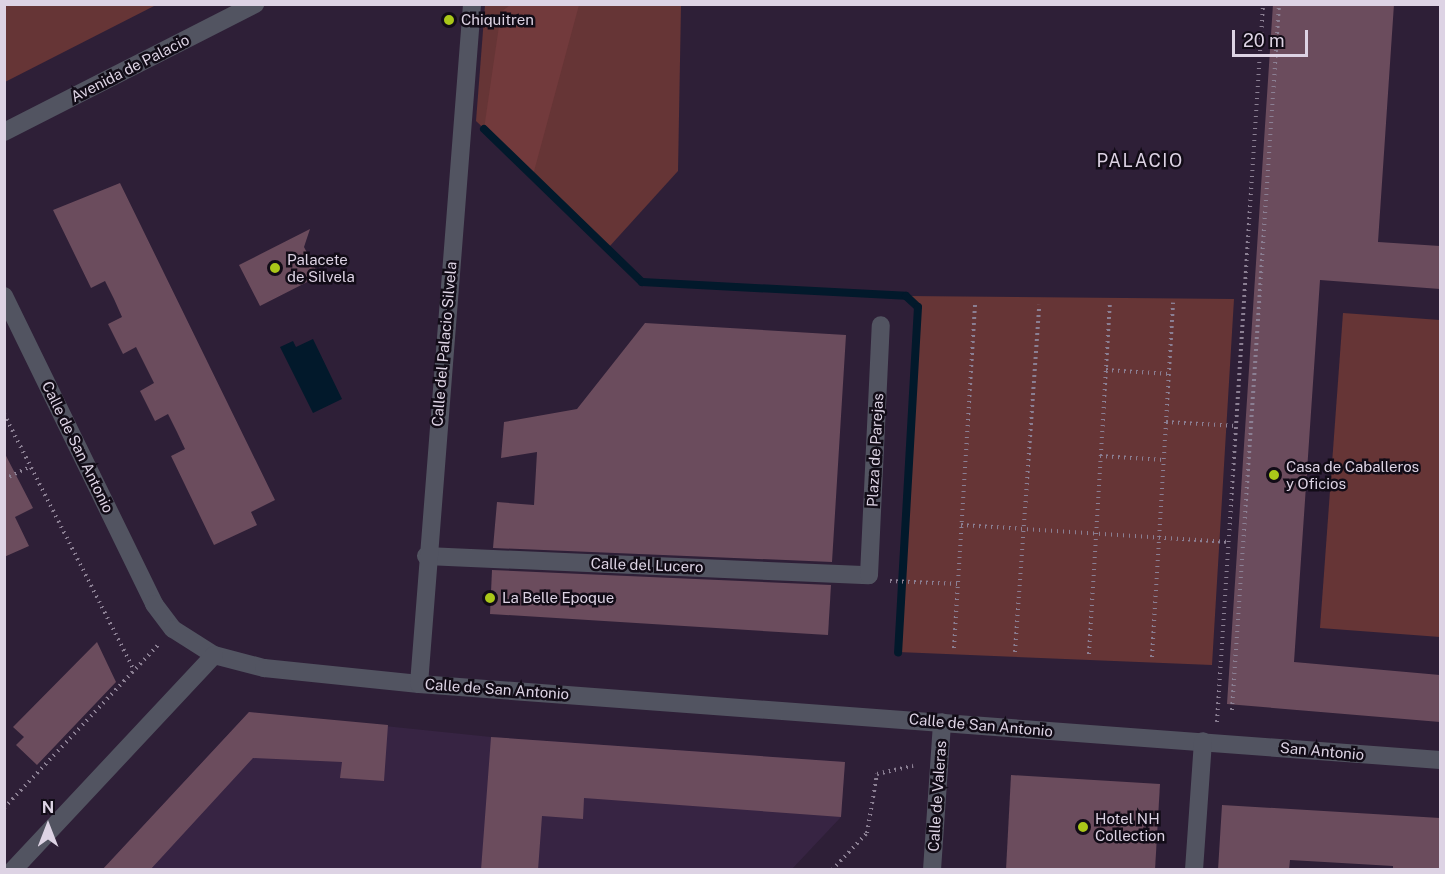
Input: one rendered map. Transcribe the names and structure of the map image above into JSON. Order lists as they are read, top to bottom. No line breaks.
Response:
{"streets":{"street":["Avenida de Palacio","Calle del Palacio Silvela","Calle de San Antonio","Plaza de Parejas","Calle del Lucero","San Antonio","Calle de Valeras"]},"crossings":[["Calle del Palacio Silvela","Calle de San Antonio"],["Calle del Palacio Silvela","Calle del Lucero"],["Calle de San Antonio","San Antonio"],["Calle de San Antonio","Calle de Valeras"],["Plaza de Parejas","Calle del Lucero"]],"districts":["PALACIO"],"places":["Chiquitren","Palacete de Silvela","Casa de Caballeros y Oficios","La Belle Epoque","Hotel NH Collection"],"scale_bar":"20 m","north":"top"}
